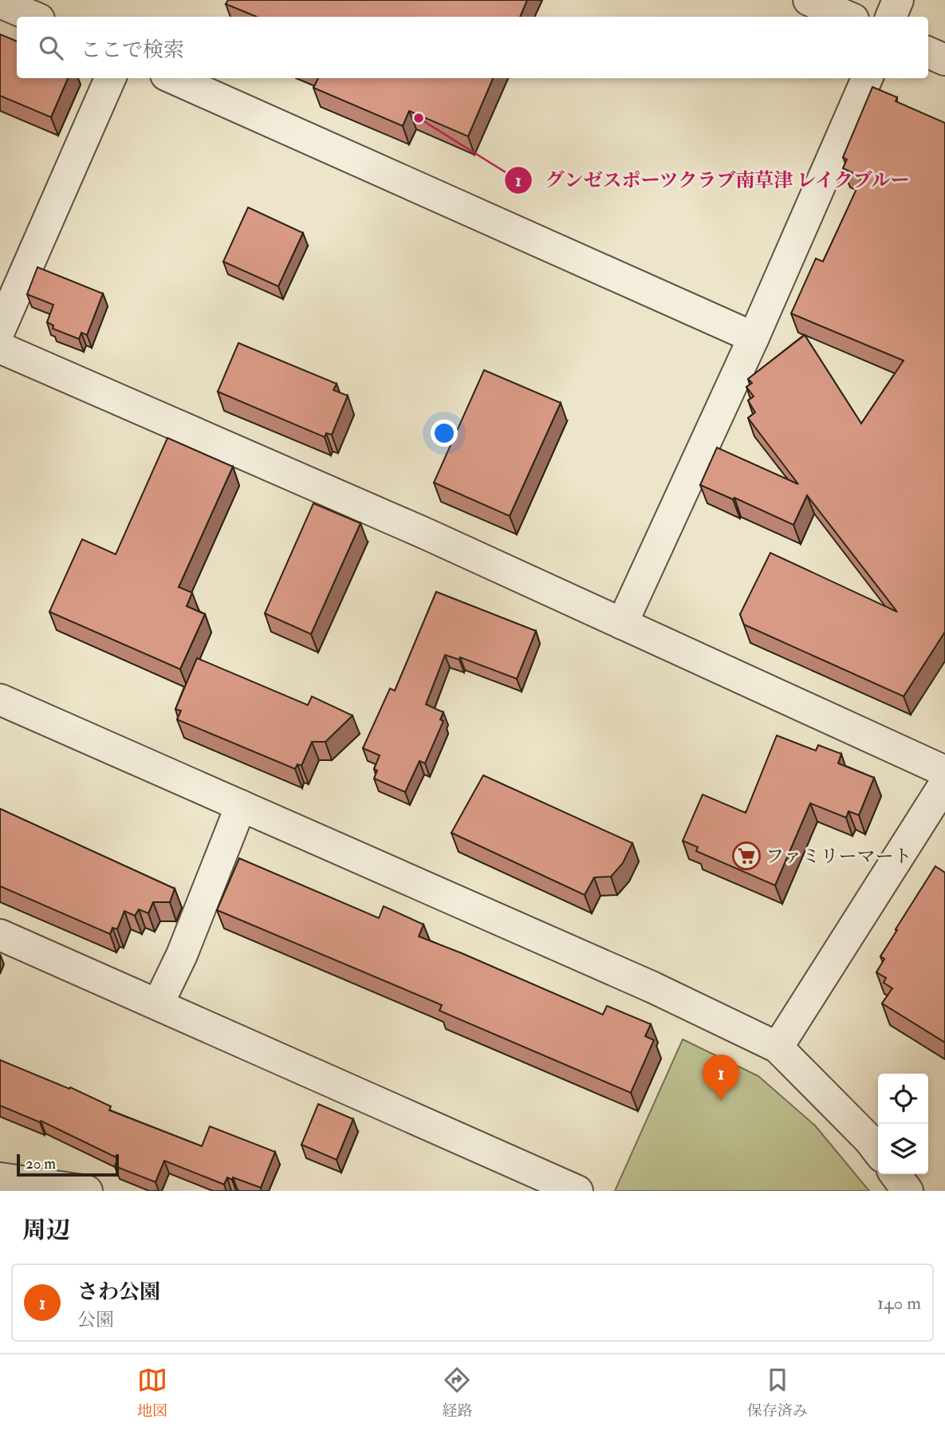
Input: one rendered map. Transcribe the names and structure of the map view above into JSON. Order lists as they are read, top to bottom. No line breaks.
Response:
{"places":{"other":["グンゼスポーツクラブ南草津 レイクブルー"],"supermarket":["ファミリーマート"]},"scale_bar":"20 m","page":{"search":"ここで検索","pins":"1","scale":"20 m","heading":"周辺","list":[{"mark":"1","name":"さわ公園","note":"公園","value":"140 m"}],"nav":["地図","経路","保存済み"]}}
